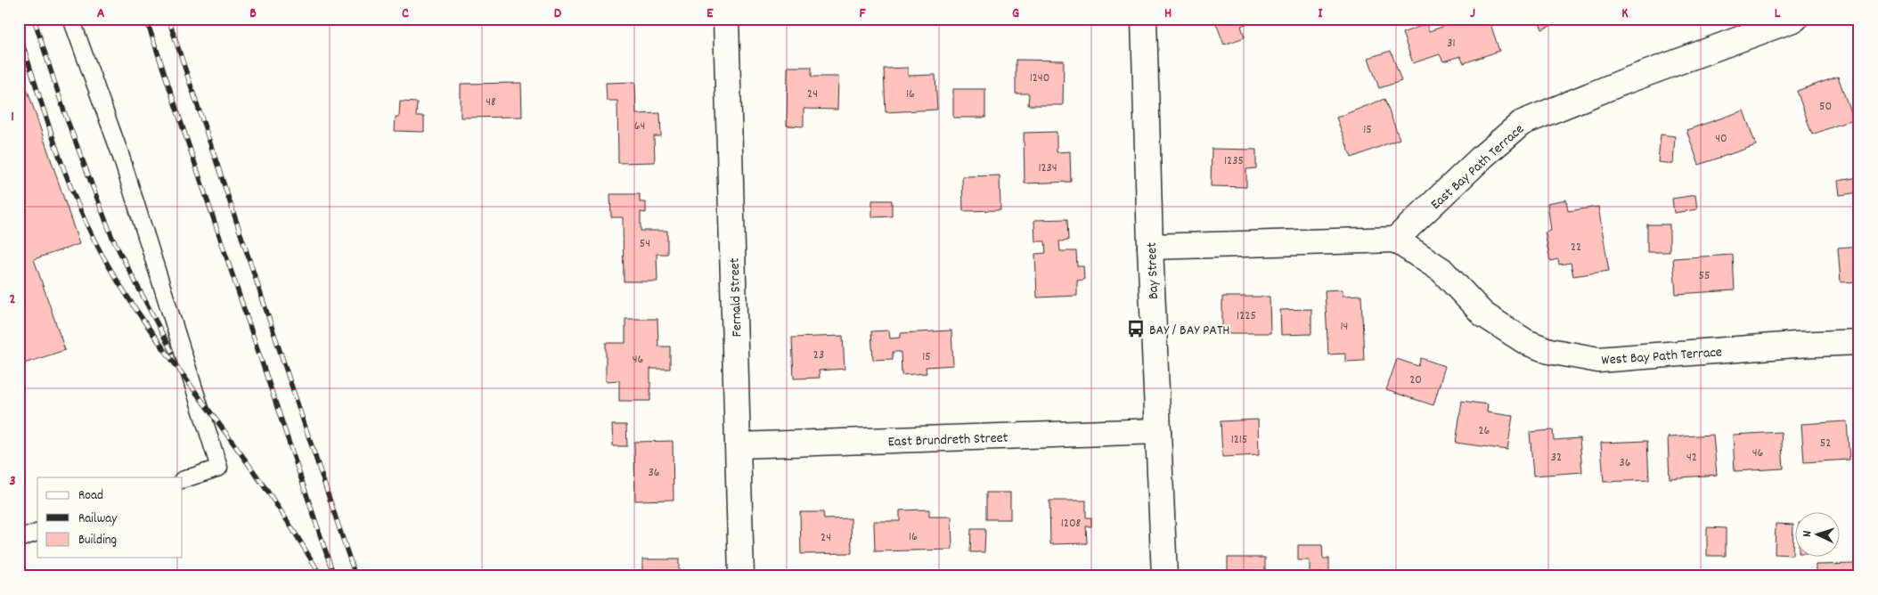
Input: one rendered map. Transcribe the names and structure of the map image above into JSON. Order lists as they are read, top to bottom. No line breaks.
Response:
{"streets":{"street":["East Bay Path Terrace","Bay Street","Fernald Street","West Bay Path Terrace","East Brundreth Street"]},"crossings":[["East Bay Path Terrace","West Bay Path Terrace"],["Bay Street","East Brundreth Street"],["Fernald Street","East Brundreth Street"]],"places":{"bus stop":["BAY / BAY PATH"]},"house_numbers":["31","1240","24","16","48","50","64","15","40","1235","1234","54","22","55","1225","14","23","15","46","20","26","1215","52","46","32","42","36","36","1208","16","24"],"legend":["Road","Railway","Building"],"north":"left","grid":{"columns":["A","B","C","D","E","F","G","H","I","J","K","L"],"rows":["1","2","3"]}}
